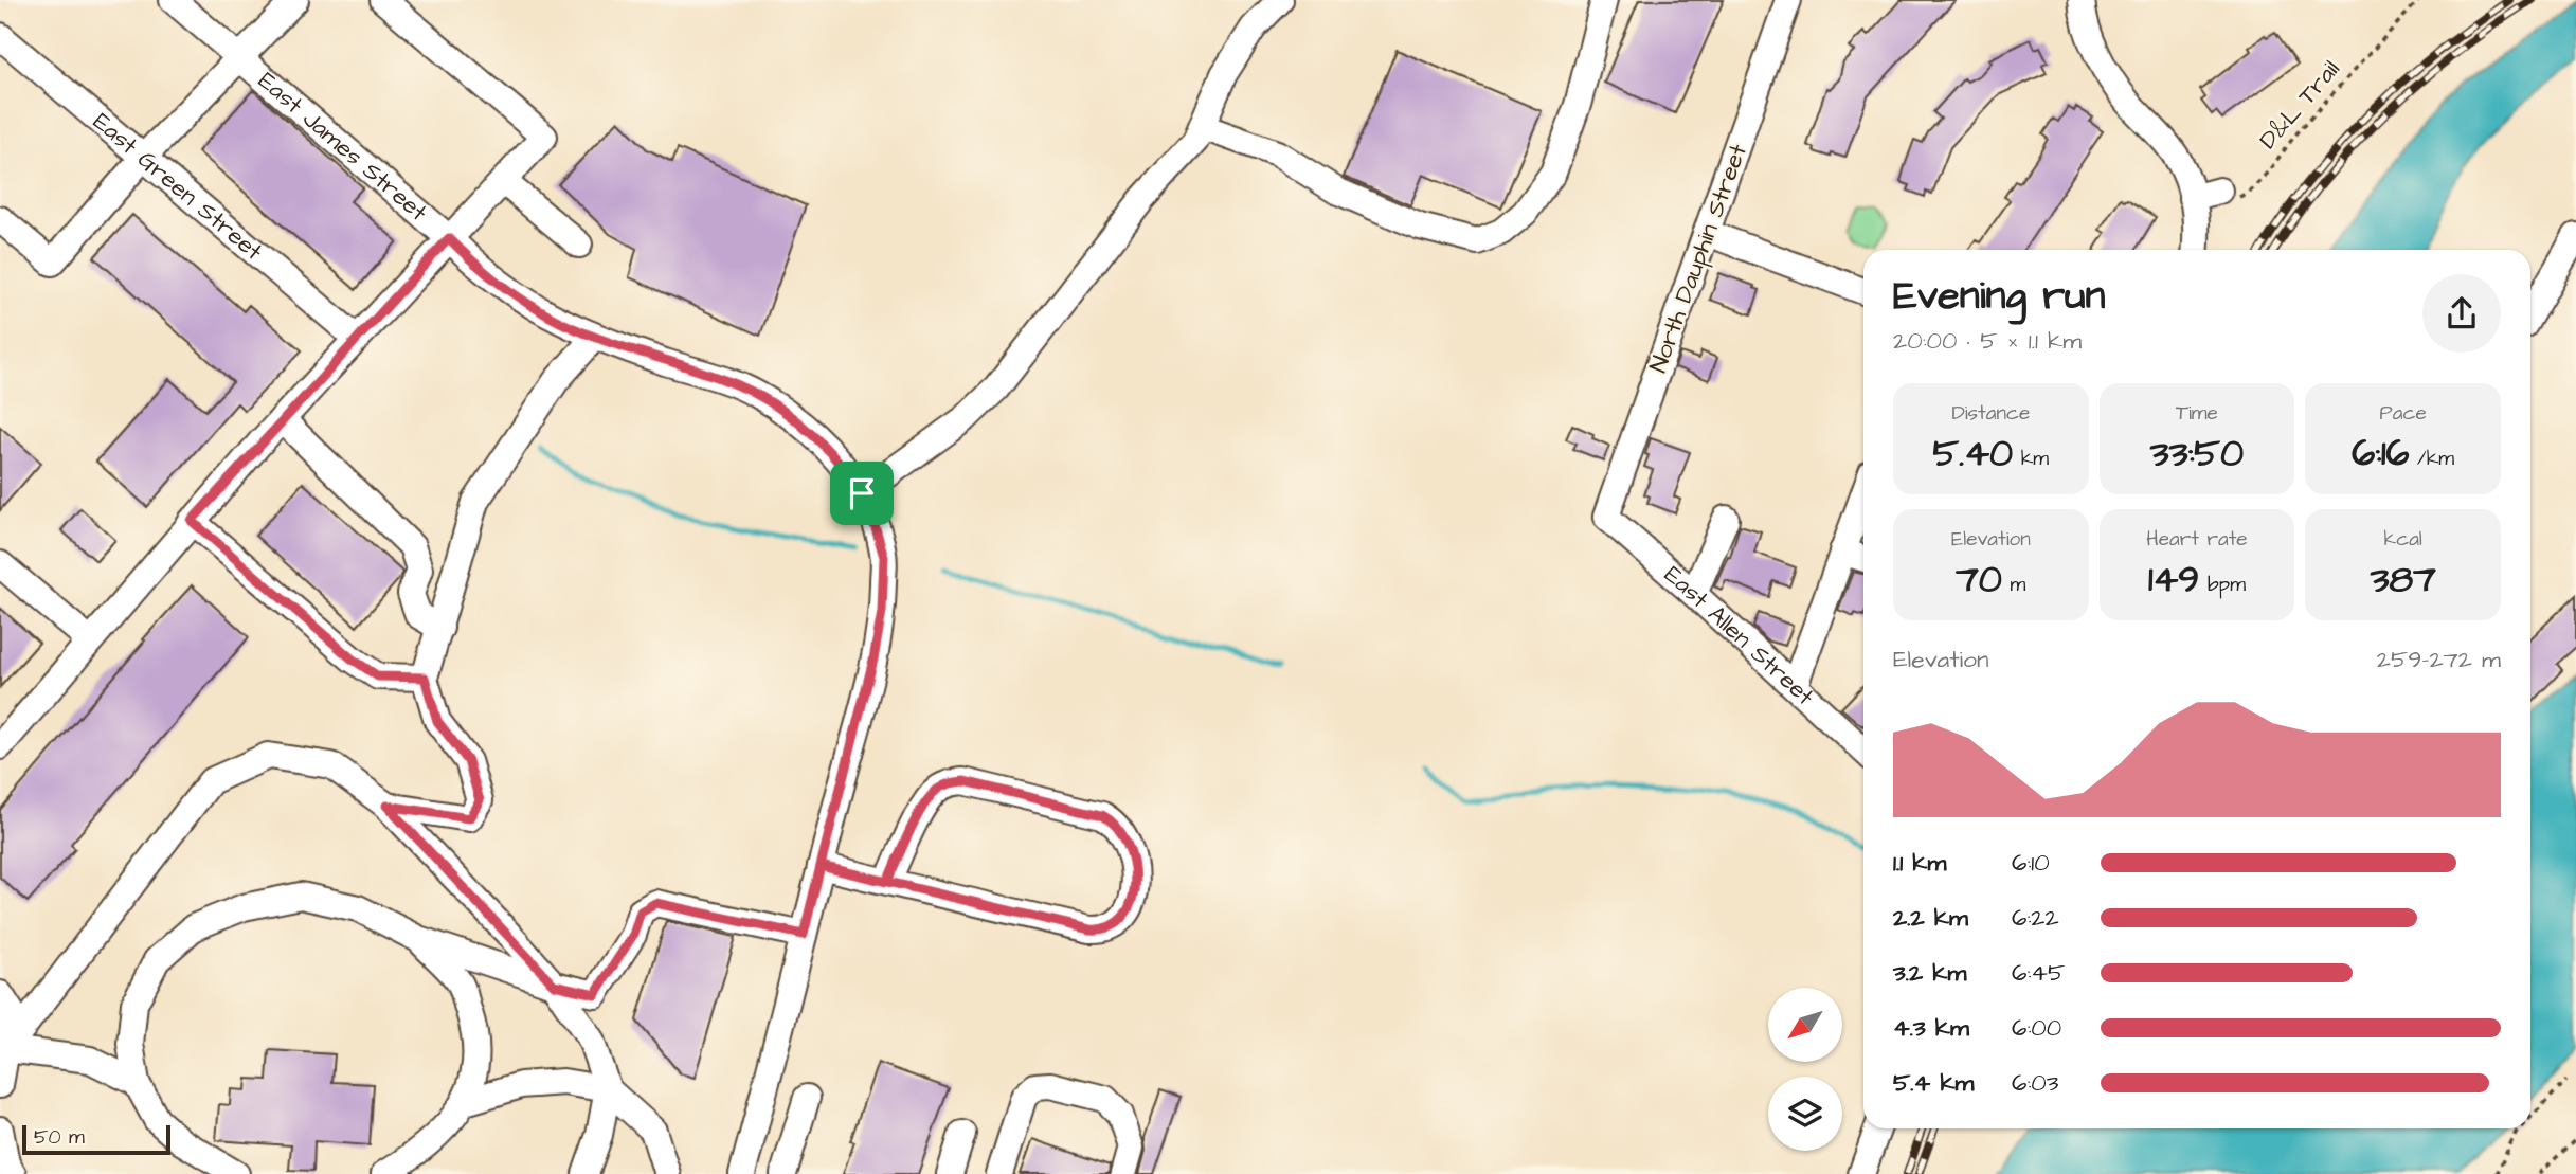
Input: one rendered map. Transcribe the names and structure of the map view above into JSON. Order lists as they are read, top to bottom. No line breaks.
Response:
{"streets":{"street":["East James Street","East Green Street","North Dauphin Street","East Allen Street"],"path":["D&L Trail"]},"crossings":[["North Dauphin Street","East Allen Street"]],"scale_bar":"50 m","north":"bottom left","page":{"heading":["Evening run","20:00 · 5 × 1.1 km"],"stats":[["Distance","5.40 km"],["Time","33:50"],["Pace","6:16 /km"],["Elevation","70 m"],["Heart rate","149 bpm"],["kcal","387"]],"chart":["Elevation","259–272 m"],"list":[{"name":"1.1 km","note":"6:10"},{"name":"2.2 km","note":"6:22"},{"name":"3.2 km","note":"6:45"},{"name":"4.3 km","note":"6:00"},{"name":"5.4 km","note":"6:03"}],"scale":"50 m"}}
